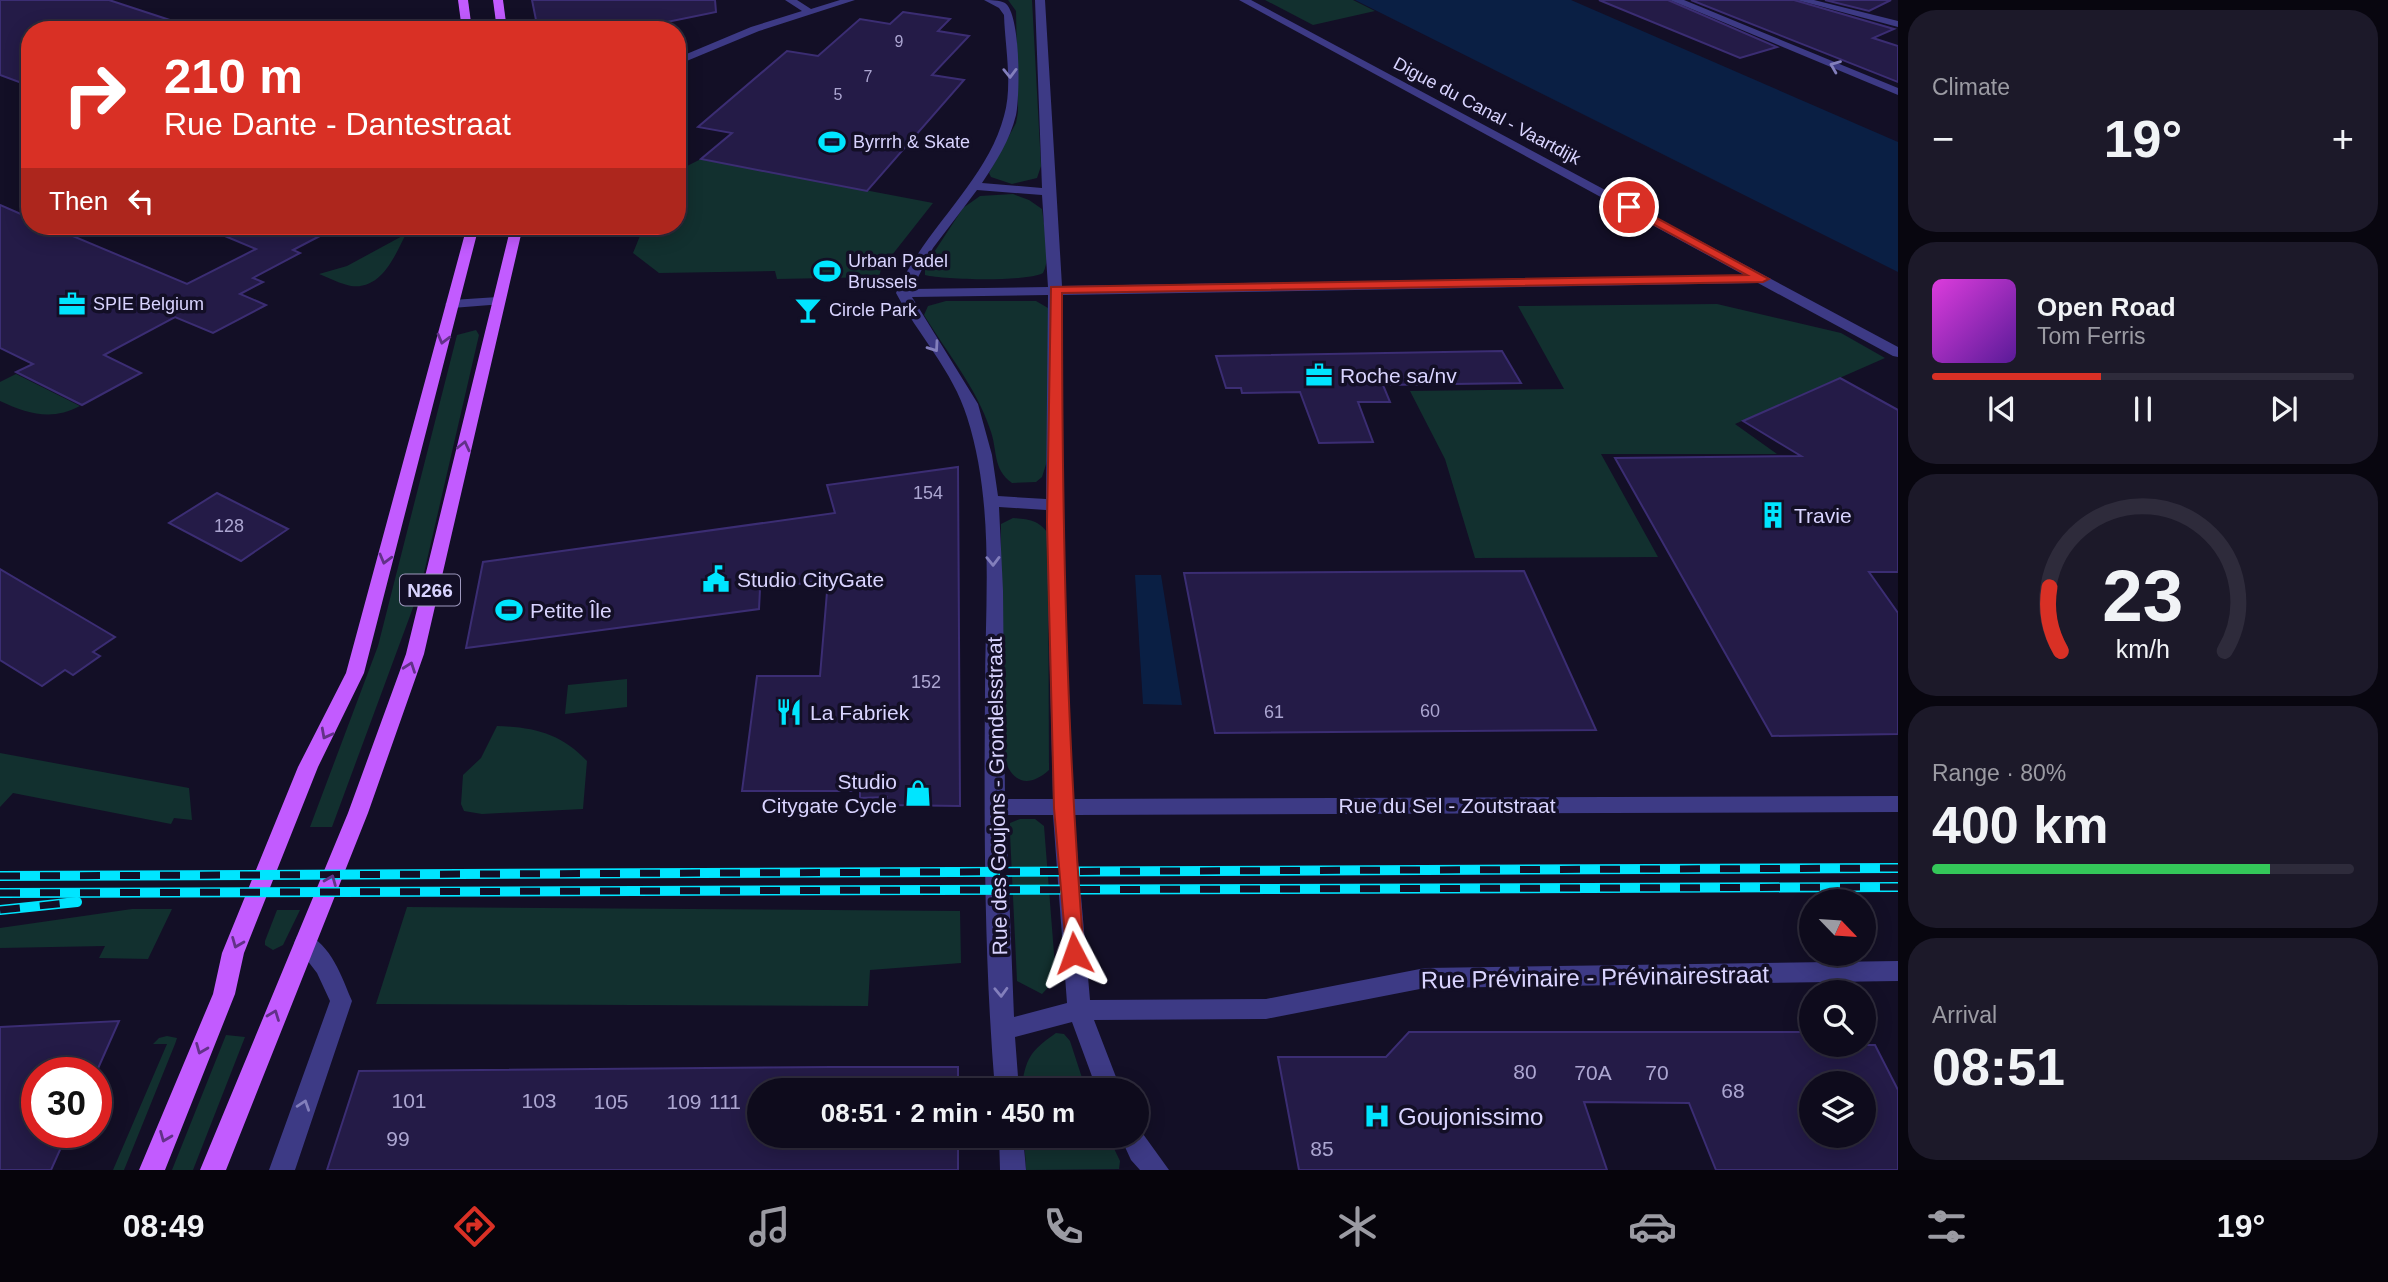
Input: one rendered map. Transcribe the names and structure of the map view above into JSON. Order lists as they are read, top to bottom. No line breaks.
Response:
{"streets":{"main road":["N266"],"street":["Digue du Canal - Vaartdijk","Rue des Goujons - Grondelsstraat","Rue du Sel - Zoutstraat","Rue Prévinaire - Prévinairestraat"]},"crossings":[["Rue des Goujons - Grondelsstraat","Rue du Sel - Zoutstraat"],["Rue des Goujons - Grondelsstraat","Rue Prévinaire - Prévinairestraat"]],"places":{"sports":["Byrrrh & Skate","Urban Padel Brussels","Petite Île"],"office":["SPIE Belgium","Roche sa/nv"],"bar":["Circle Park"],"building":["Travie"],"public building":["Studio CityGate"],"restaurant":["La Fabriek"],"shop":["Studio Citygate Cycle"],"hospital":["Goujonissimo"]},"house_numbers":["9","7","5","154","128","152","60","61","80","70A","70","68","101","103","105","109","111","99","85"],"north":"bottom right","page":{"tile":["Climate",["Range · 80%","400 km"],["Arrival","08:51"]],"turn":["210 m","Rue Dante - Dantestraat"],"heat":["−","19°","+"],"then":"Then","song":["Open Road","Tom Ferris"],"limit":"30","trip":"08:51 · 2 min · 450 m","tabs":["08:49","19°"],"gauge":["23","km/h"]}}
